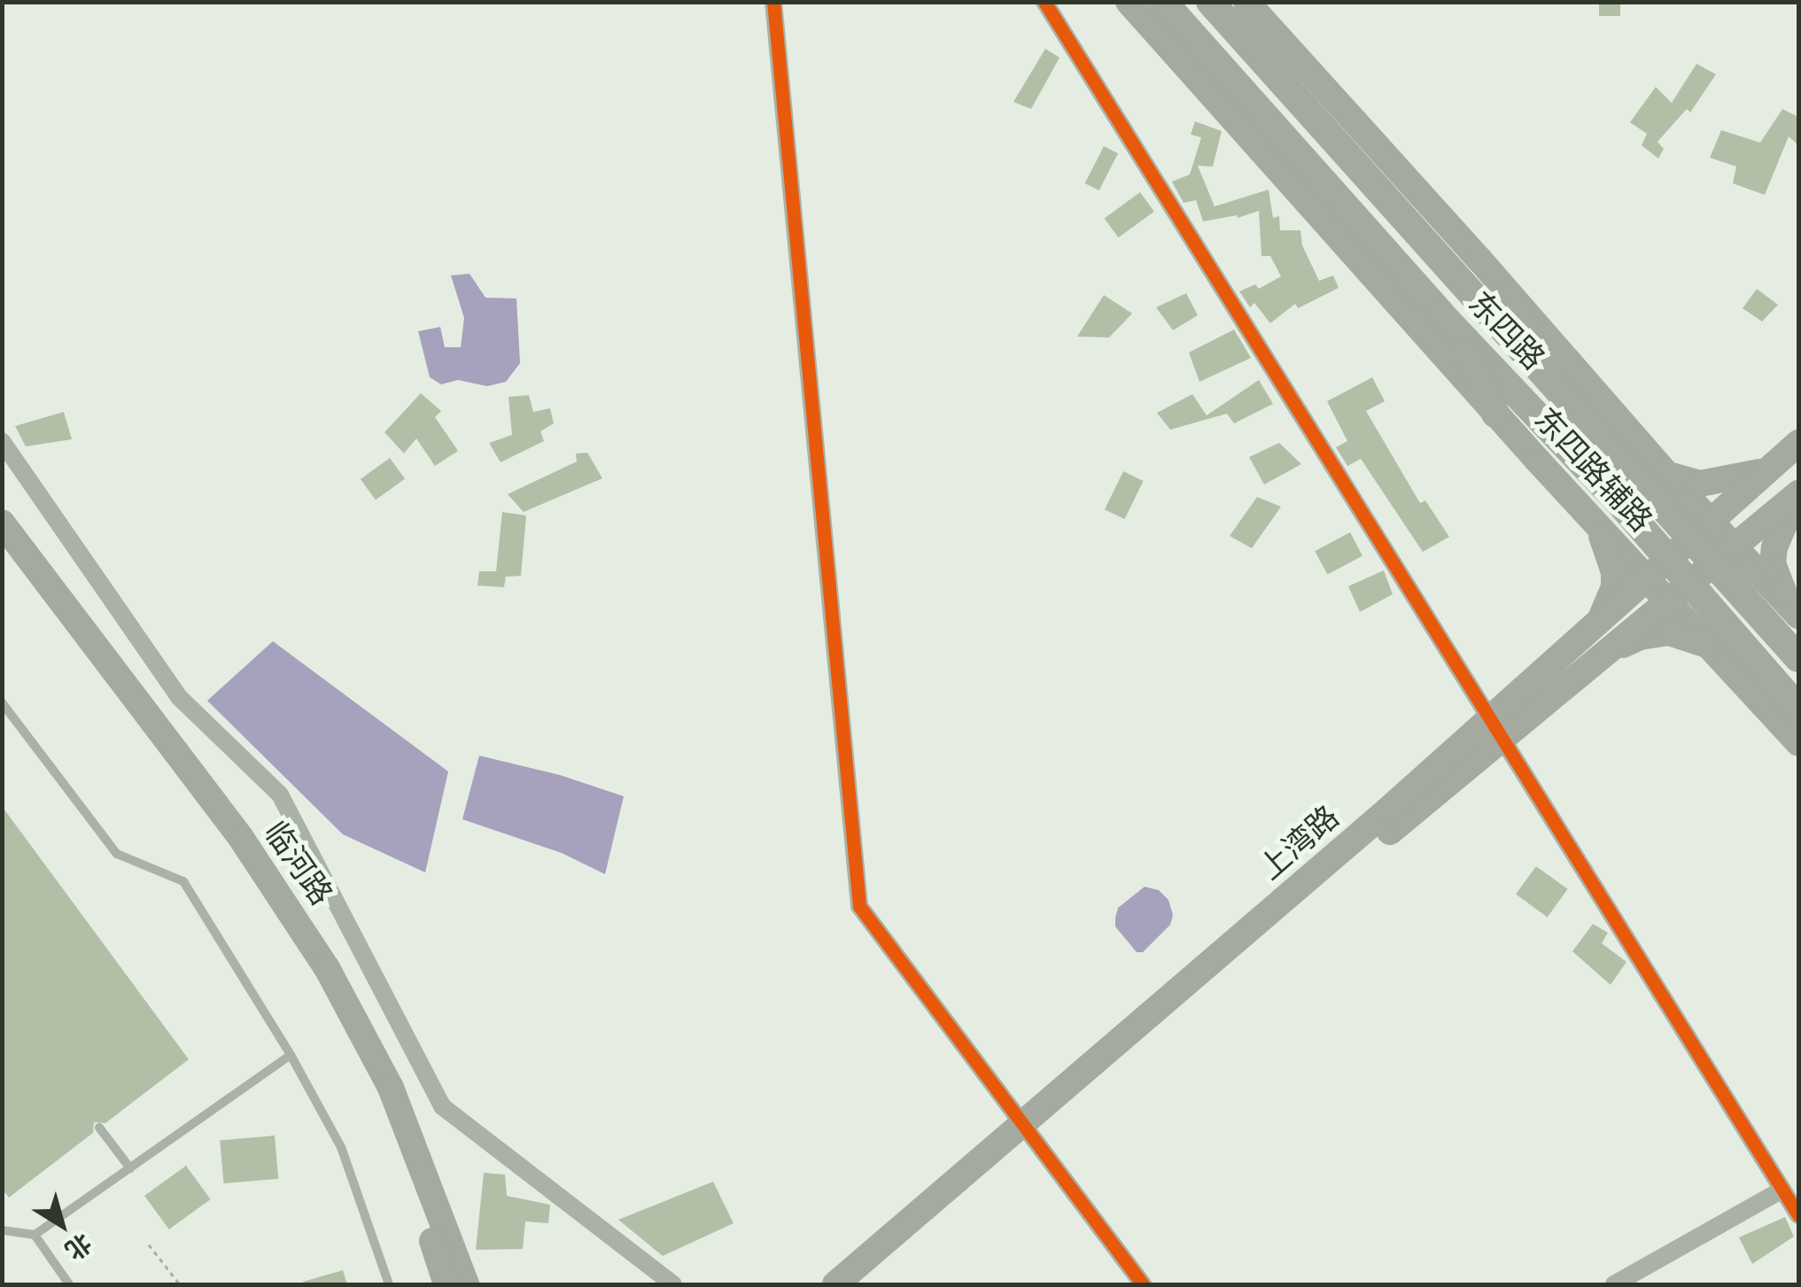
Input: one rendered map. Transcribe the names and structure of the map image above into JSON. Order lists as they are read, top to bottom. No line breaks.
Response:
{"streets":{"main road":["东四路","东四路辅路","上湾路","临河路"]},"crossings":[["东四路","东四路辅路"],["东四路","上湾路"],["东四路辅路","上湾路"]],"north":"bottom right"}
